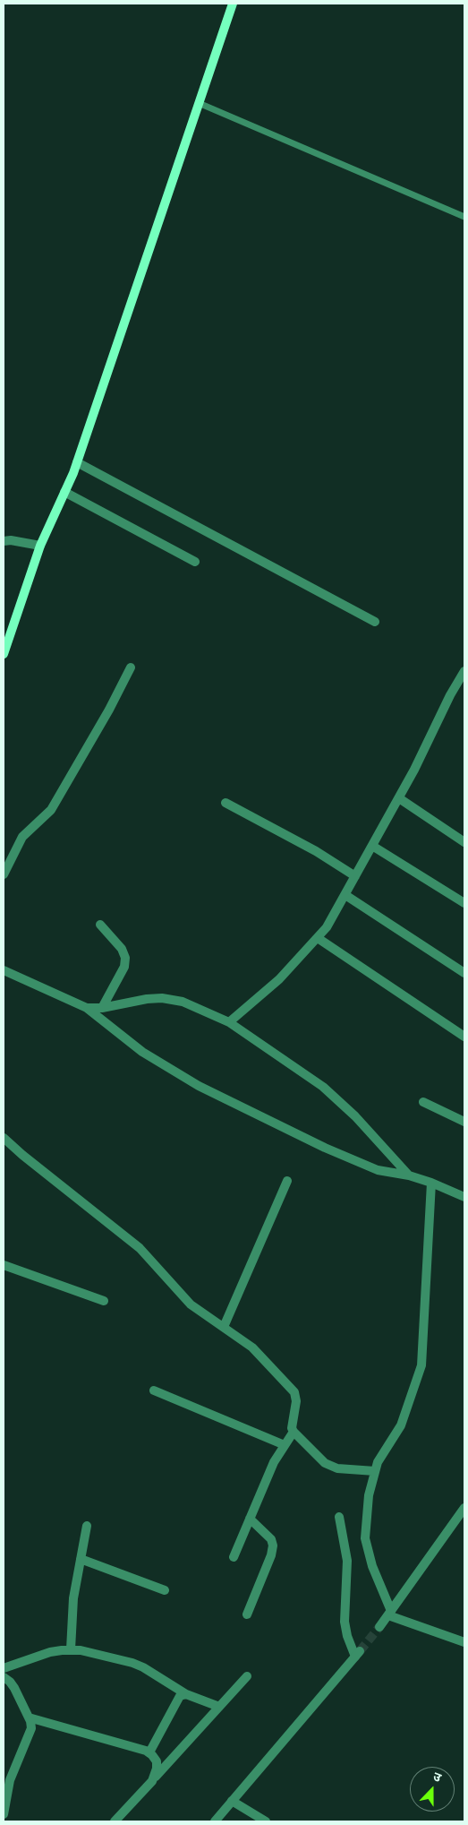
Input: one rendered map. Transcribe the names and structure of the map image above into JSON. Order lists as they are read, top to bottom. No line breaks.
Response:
{"north":"top"}
